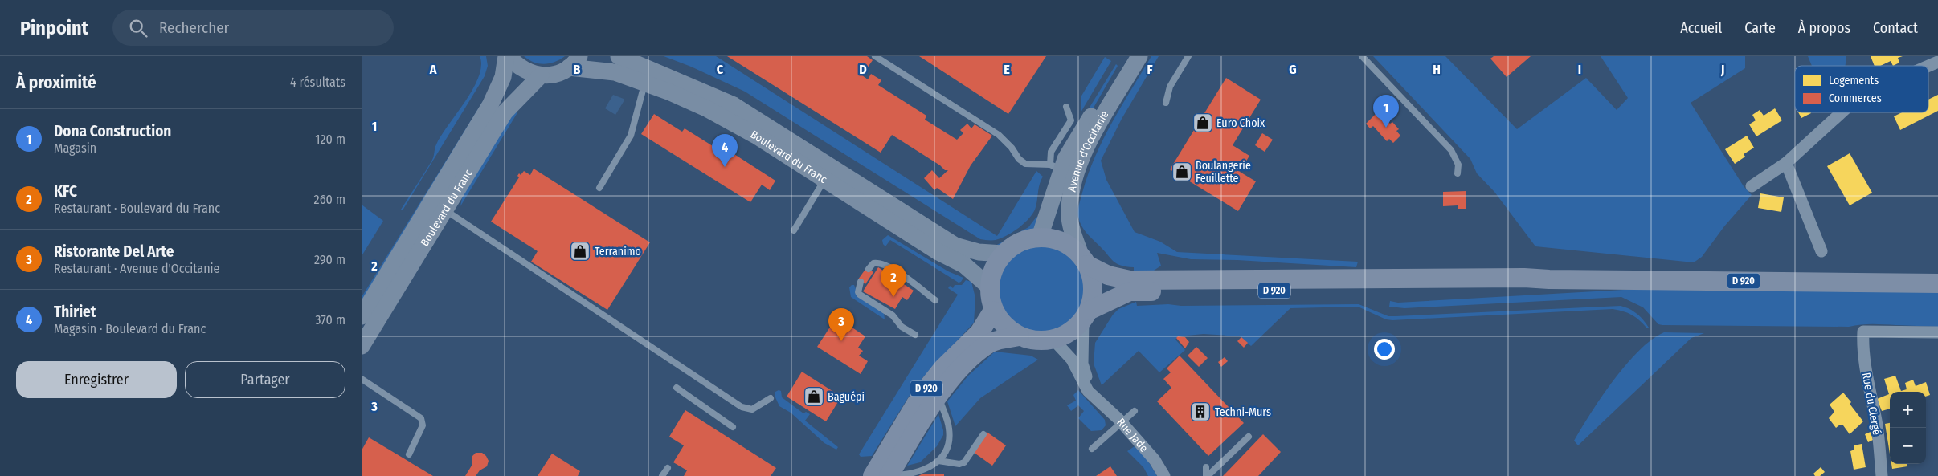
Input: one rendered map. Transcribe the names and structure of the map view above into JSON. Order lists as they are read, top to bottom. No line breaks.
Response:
{"streets":{"main road":["D 920"],"street":["Avenue d'Occitanie","Boulevard du Franc","Rue du Clergé","Rue Jade"]},"crossings":[["Avenue d'Occitanie","Boulevard du Franc"],["Avenue d'Occitanie","D 920"],["Avenue d'Occitanie","Rue Jade"],["Boulevard du Franc","D 920"],["Boulevard du Franc","Rue Jade"],["D 920","Rue Jade"]],"places":{"shop":["Euro Choix","Boulangerie Feuillette","Terranimo","Baguépi"],"building":["Techni-Murs"]},"legend":["Logements","Commerces"],"page":{"header":"Pinpoint","search":"Rechercher","nav":["Accueil","Carte","À propos","Contact"],"heading":["À proximité","4 résultats"],"pins":["1","4","2","3"],"list":[{"mark":"1","name":"Dona Construction","note":"Magasin","value":"120 m"},{"mark":"2","name":"KFC","note":"Restaurant · Boulevard du Franc","value":"260 m"},{"mark":"3","name":"Ristorante Del Arte","note":"Restaurant · Avenue d'Occitanie","value":"290 m"},{"mark":"4","name":"Thiriet","note":"Magasin · Boulevard du Franc","value":"370 m"}],"buttons":["Enregistrer","Partager"],"map_buttons":["+","−"]},"grid":{"columns":["A","B","C","D","E","F","G","H","I","J"],"rows":["1","2","3"]}}
